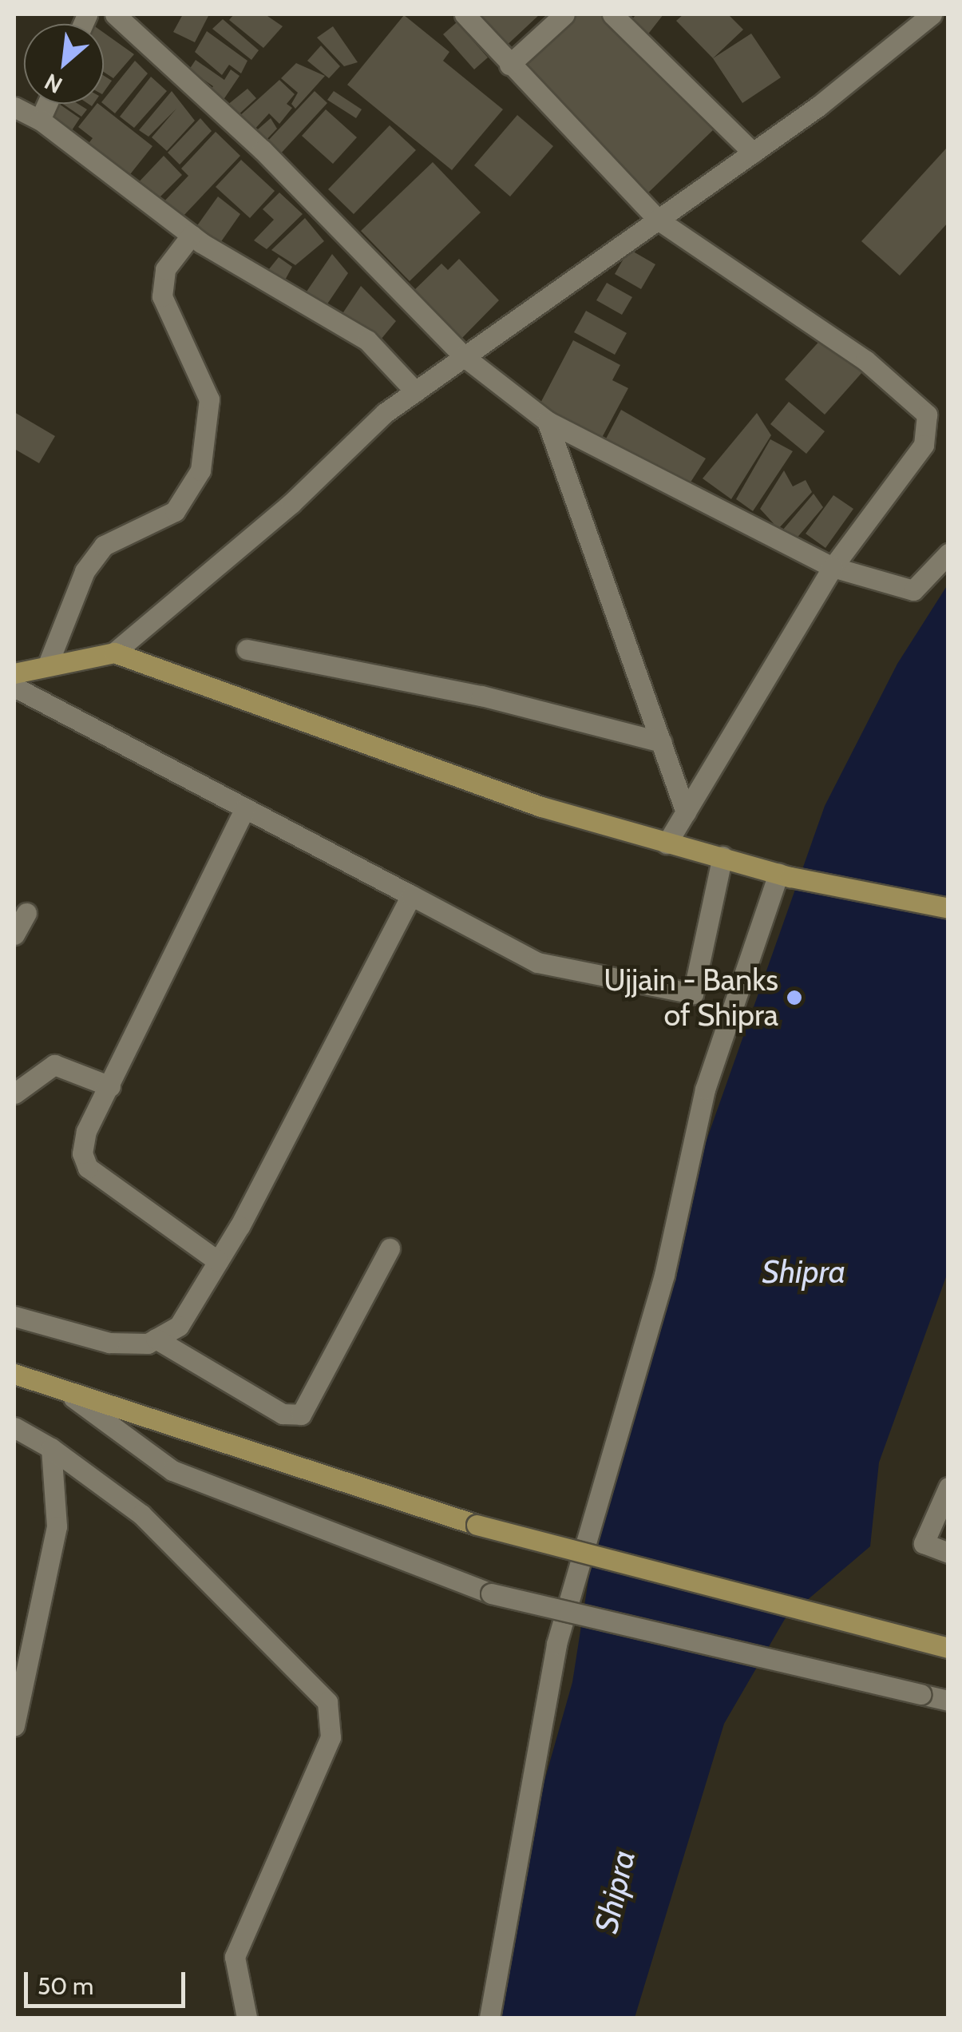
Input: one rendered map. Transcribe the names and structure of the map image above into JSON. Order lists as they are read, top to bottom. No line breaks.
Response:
{"water":["Shipra"],"places":["Ujjain - Banks of Shipra"],"scale_bar":"50 m","north":"bottom left"}
